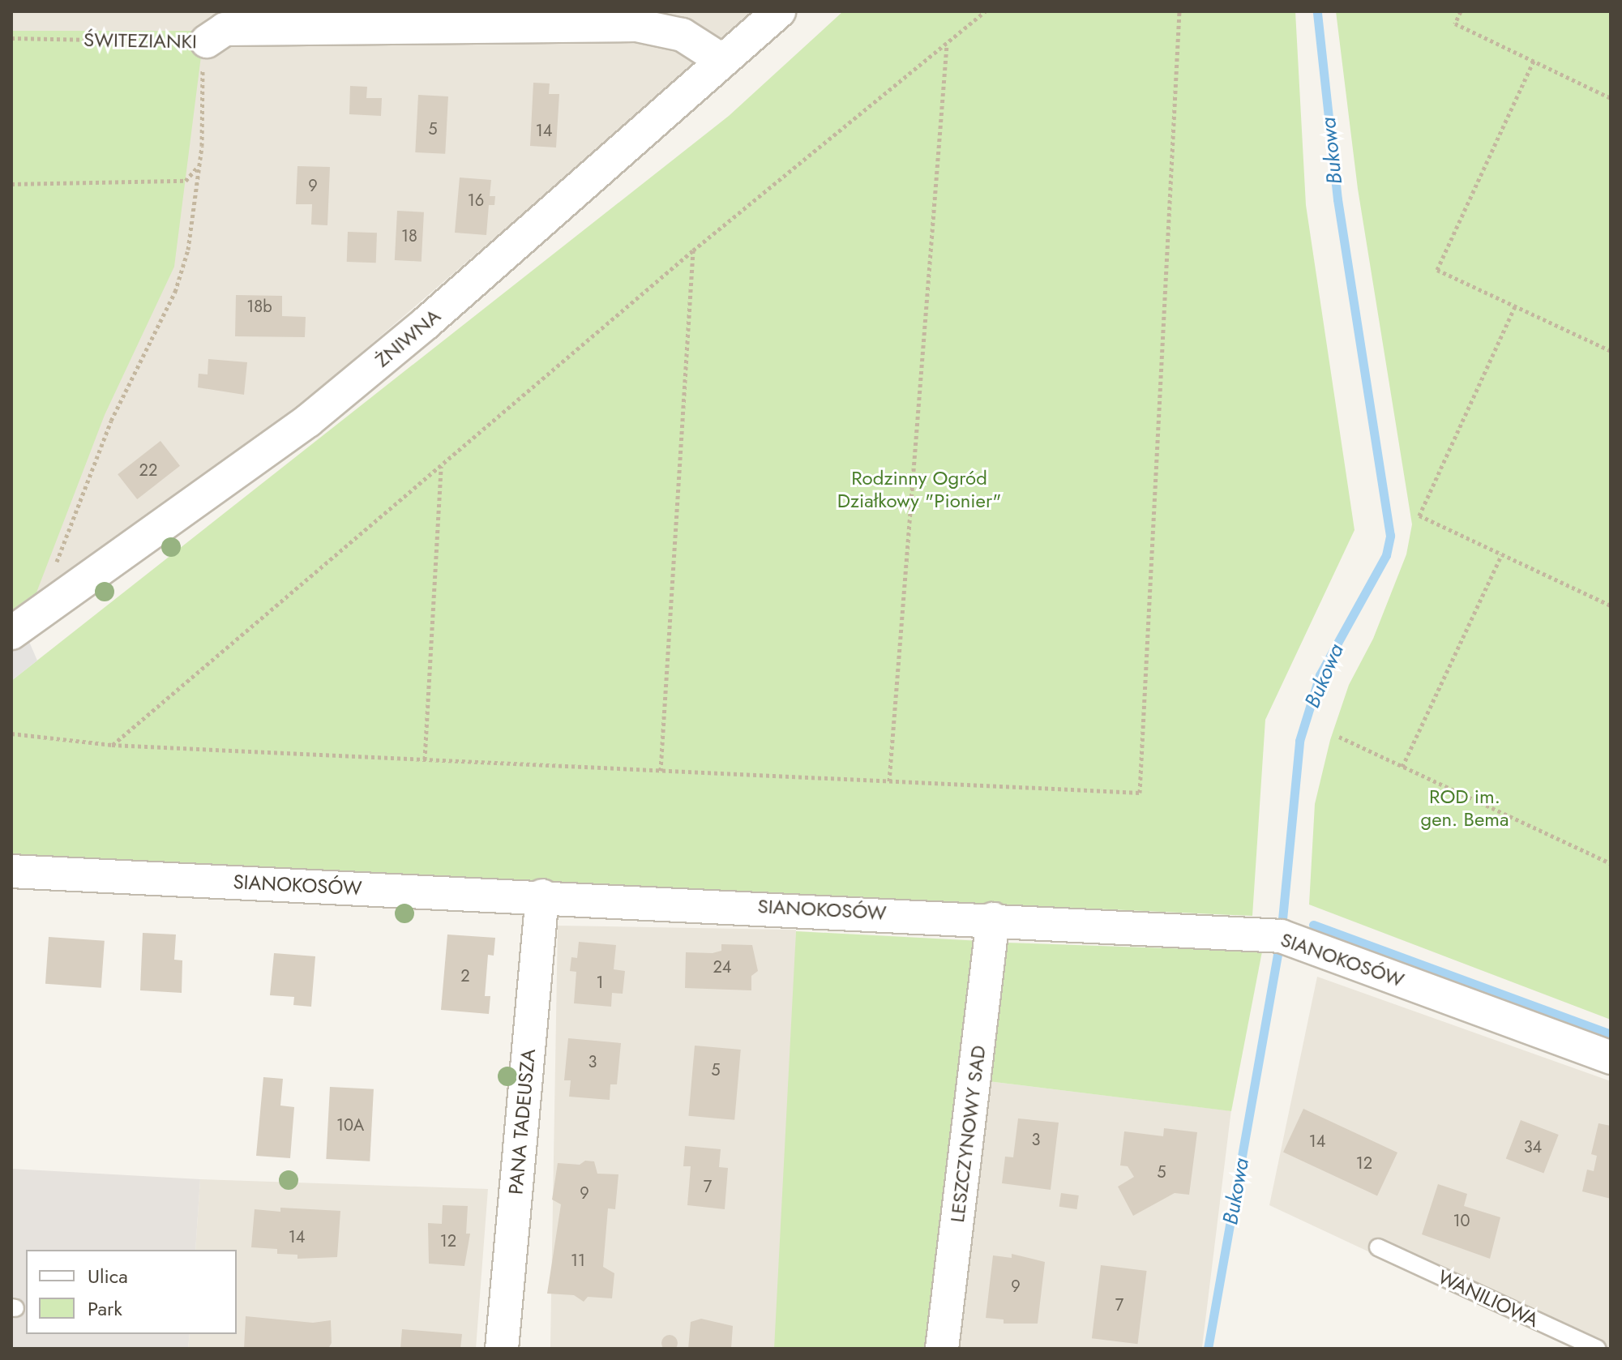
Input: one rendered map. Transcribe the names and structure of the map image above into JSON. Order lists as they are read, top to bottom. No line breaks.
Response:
{"streets":{"street":["ŚWITEZIANKI","ŻNIWNA","SIANOKOSÓW","PANA TADEUSZA","LESZCZYNOWY SAD"],"lane":["WANILIOWA"]},"crossings":[["ŚWITEZIANKI","ŻNIWNA"],["SIANOKOSÓW","PANA TADEUSZA"],["SIANOKOSÓW","LESZCZYNOWY SAD"]],"water":["Bukowa"],"parks":["Rodzinny Ogród Działkowy \"Pionier\"","ROD im. gen. Bema"],"house_numbers":["5","14","9","16","18","18b","22","24","2","1","3","5","10A","3","14","34","12","5","7","9","10","14","12","11","9","7"],"legend":["Ulica","Park"]}
